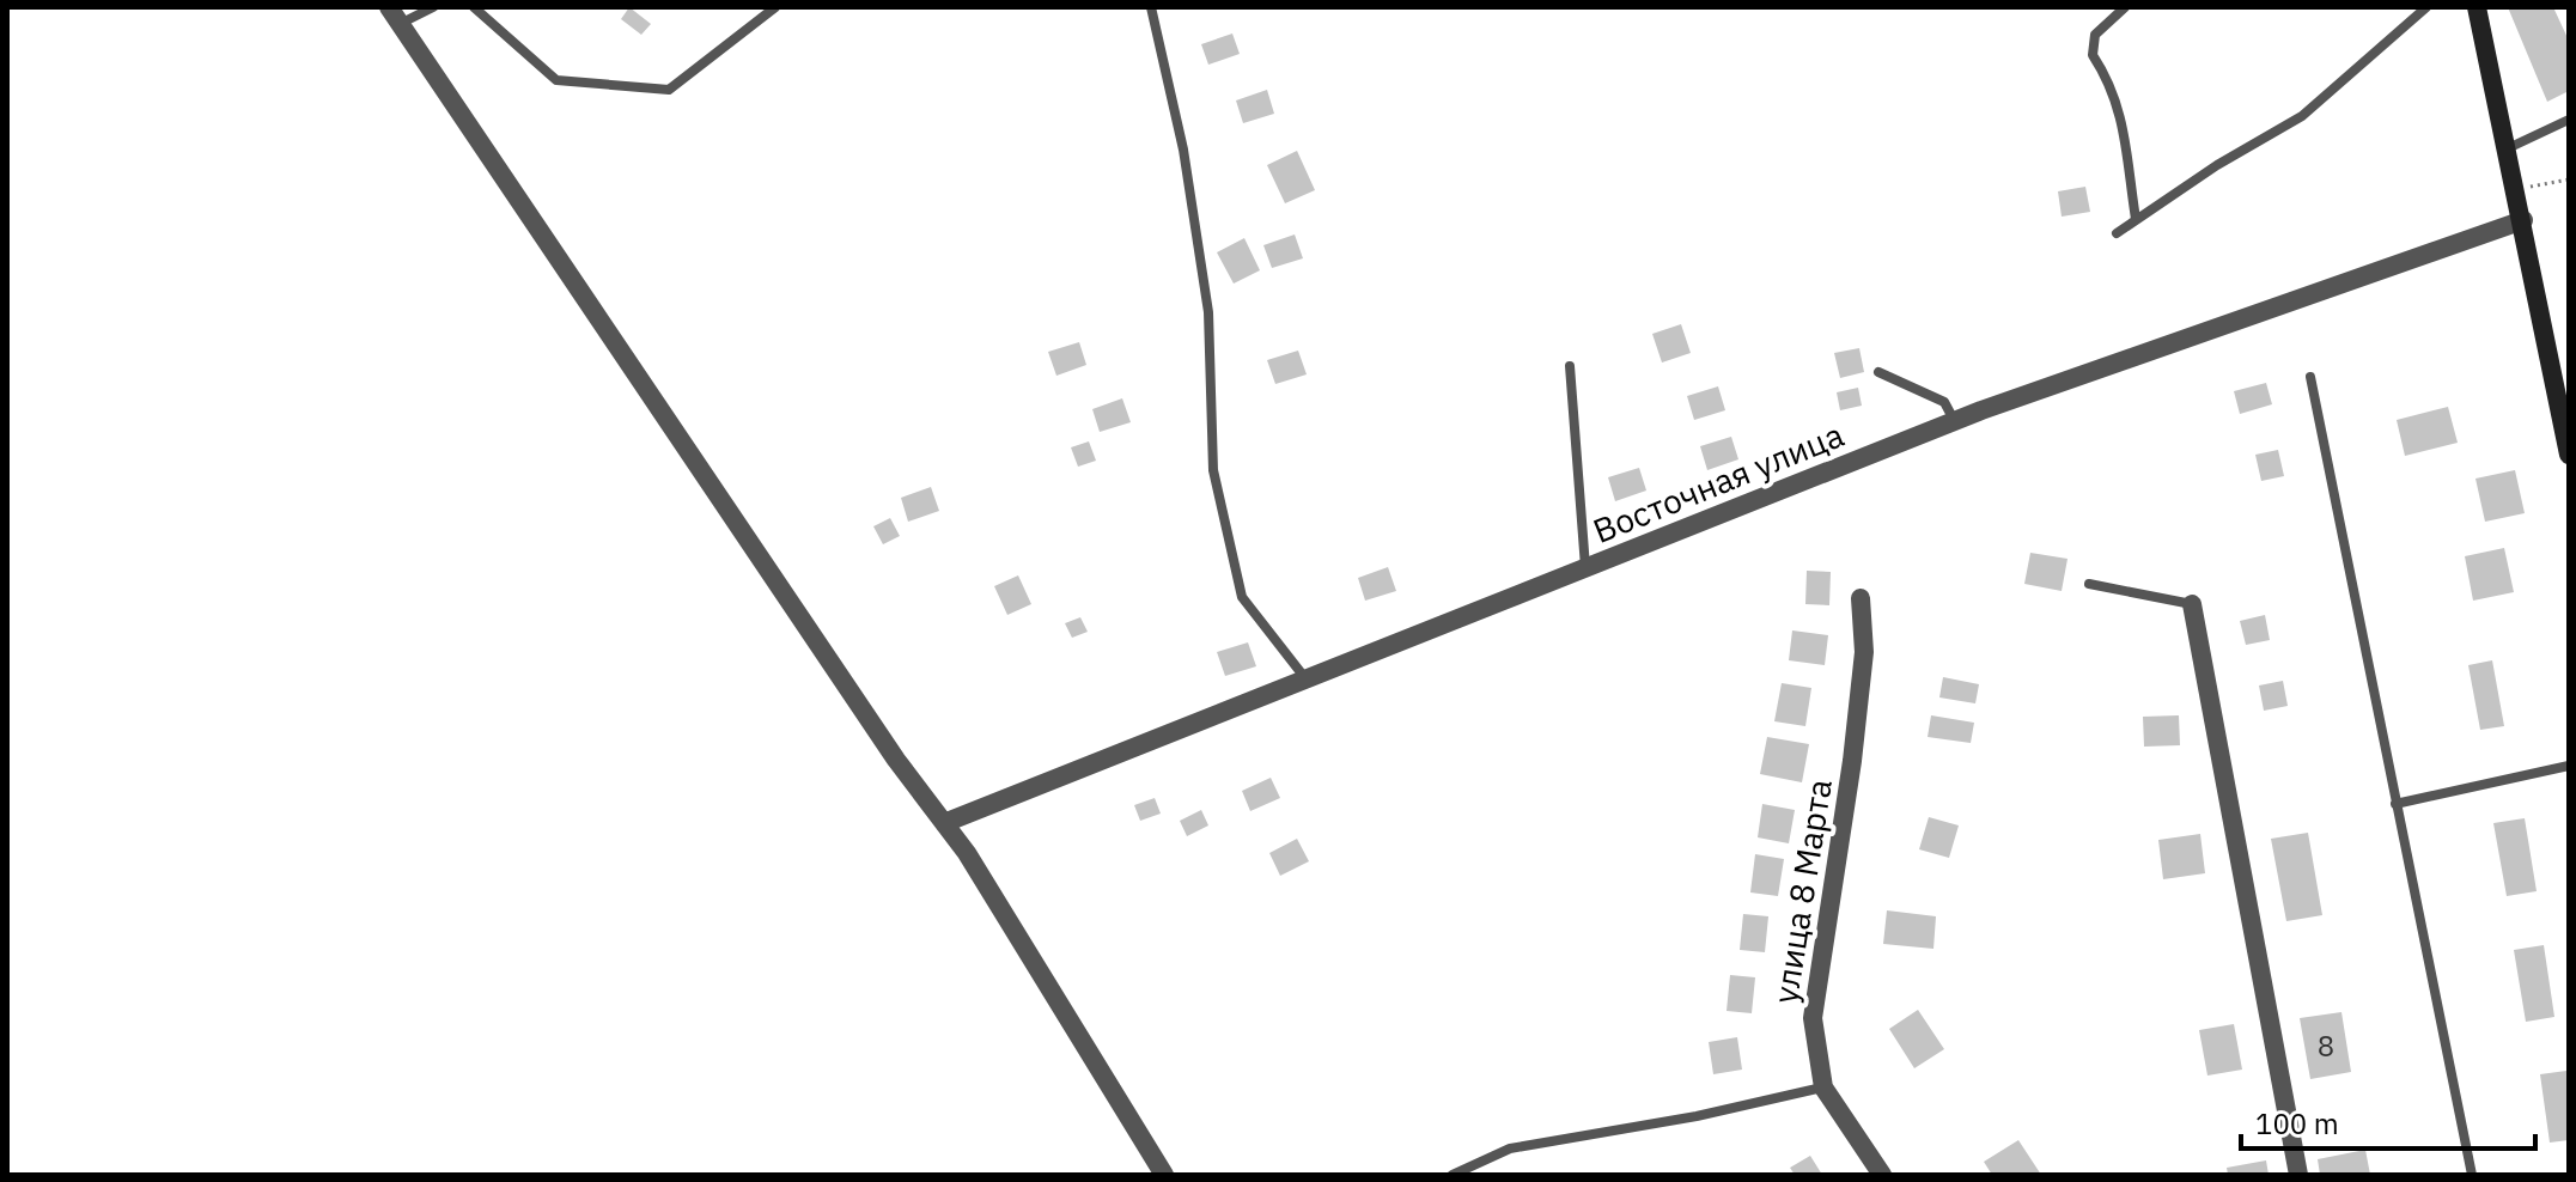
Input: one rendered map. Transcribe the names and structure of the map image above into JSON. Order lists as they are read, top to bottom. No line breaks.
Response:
{"streets":{"street":["Восточная улица","улица 8 Марта"]},"house_numbers":["8"],"scale_bar":"100 m"}
